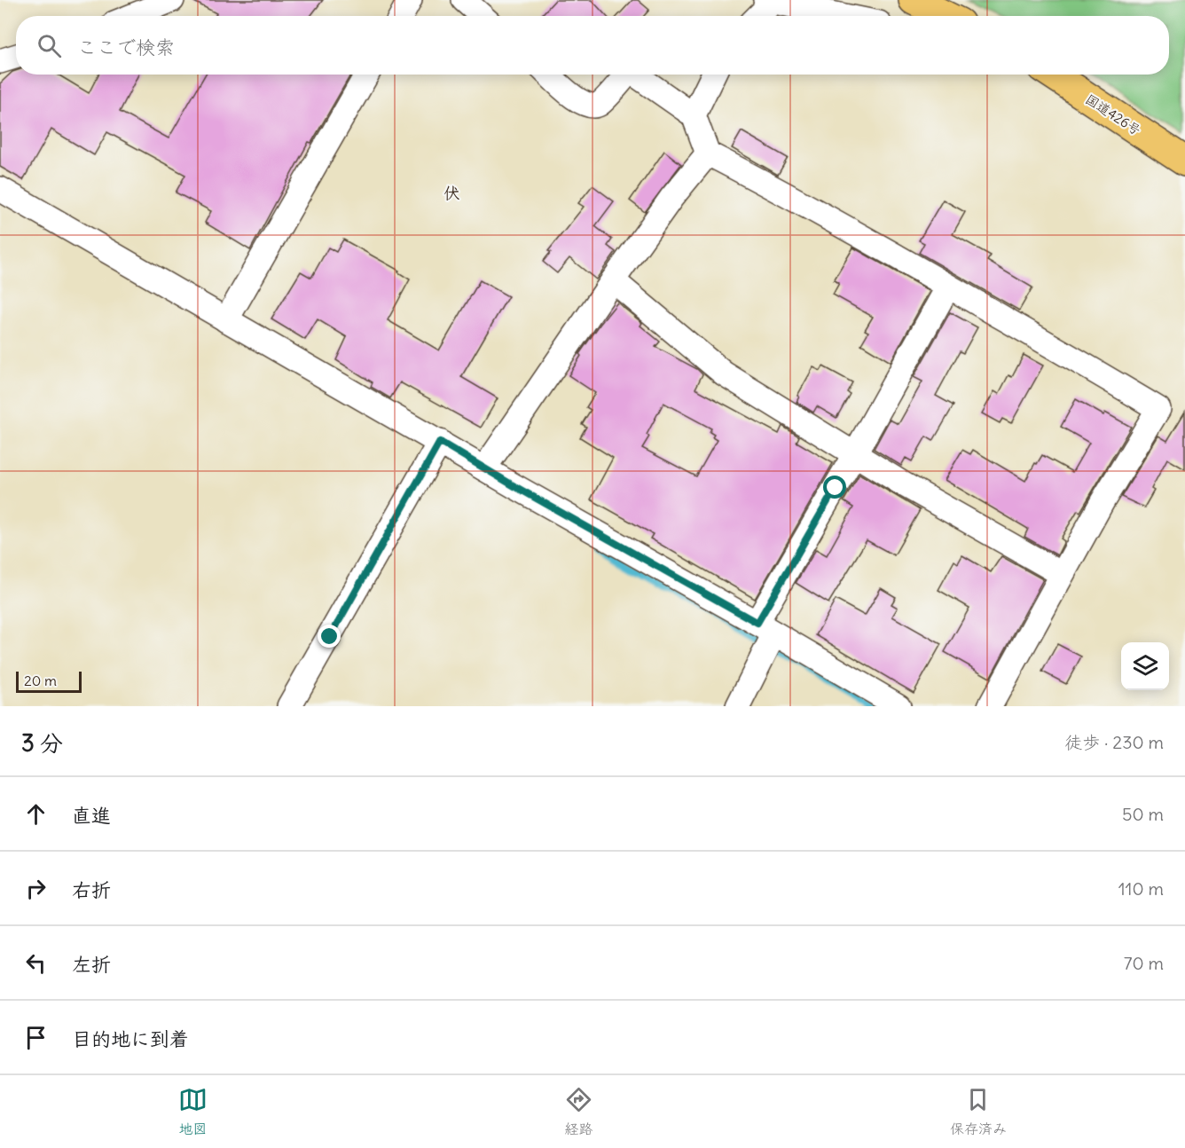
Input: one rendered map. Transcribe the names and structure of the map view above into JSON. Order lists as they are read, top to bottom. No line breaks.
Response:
{"streets":{"highway":["国道426号"]},"districts":["伏"],"scale_bar":"20 m","page":{"search":"ここで検索","scale":"20 m","heading":["3 分","徒歩 · 230 m"],"list":[["直進","50 m"],["右折","110 m"],["左折","70 m"],"目的地に到着"],"nav":["地図","経路","保存済み"]}}
